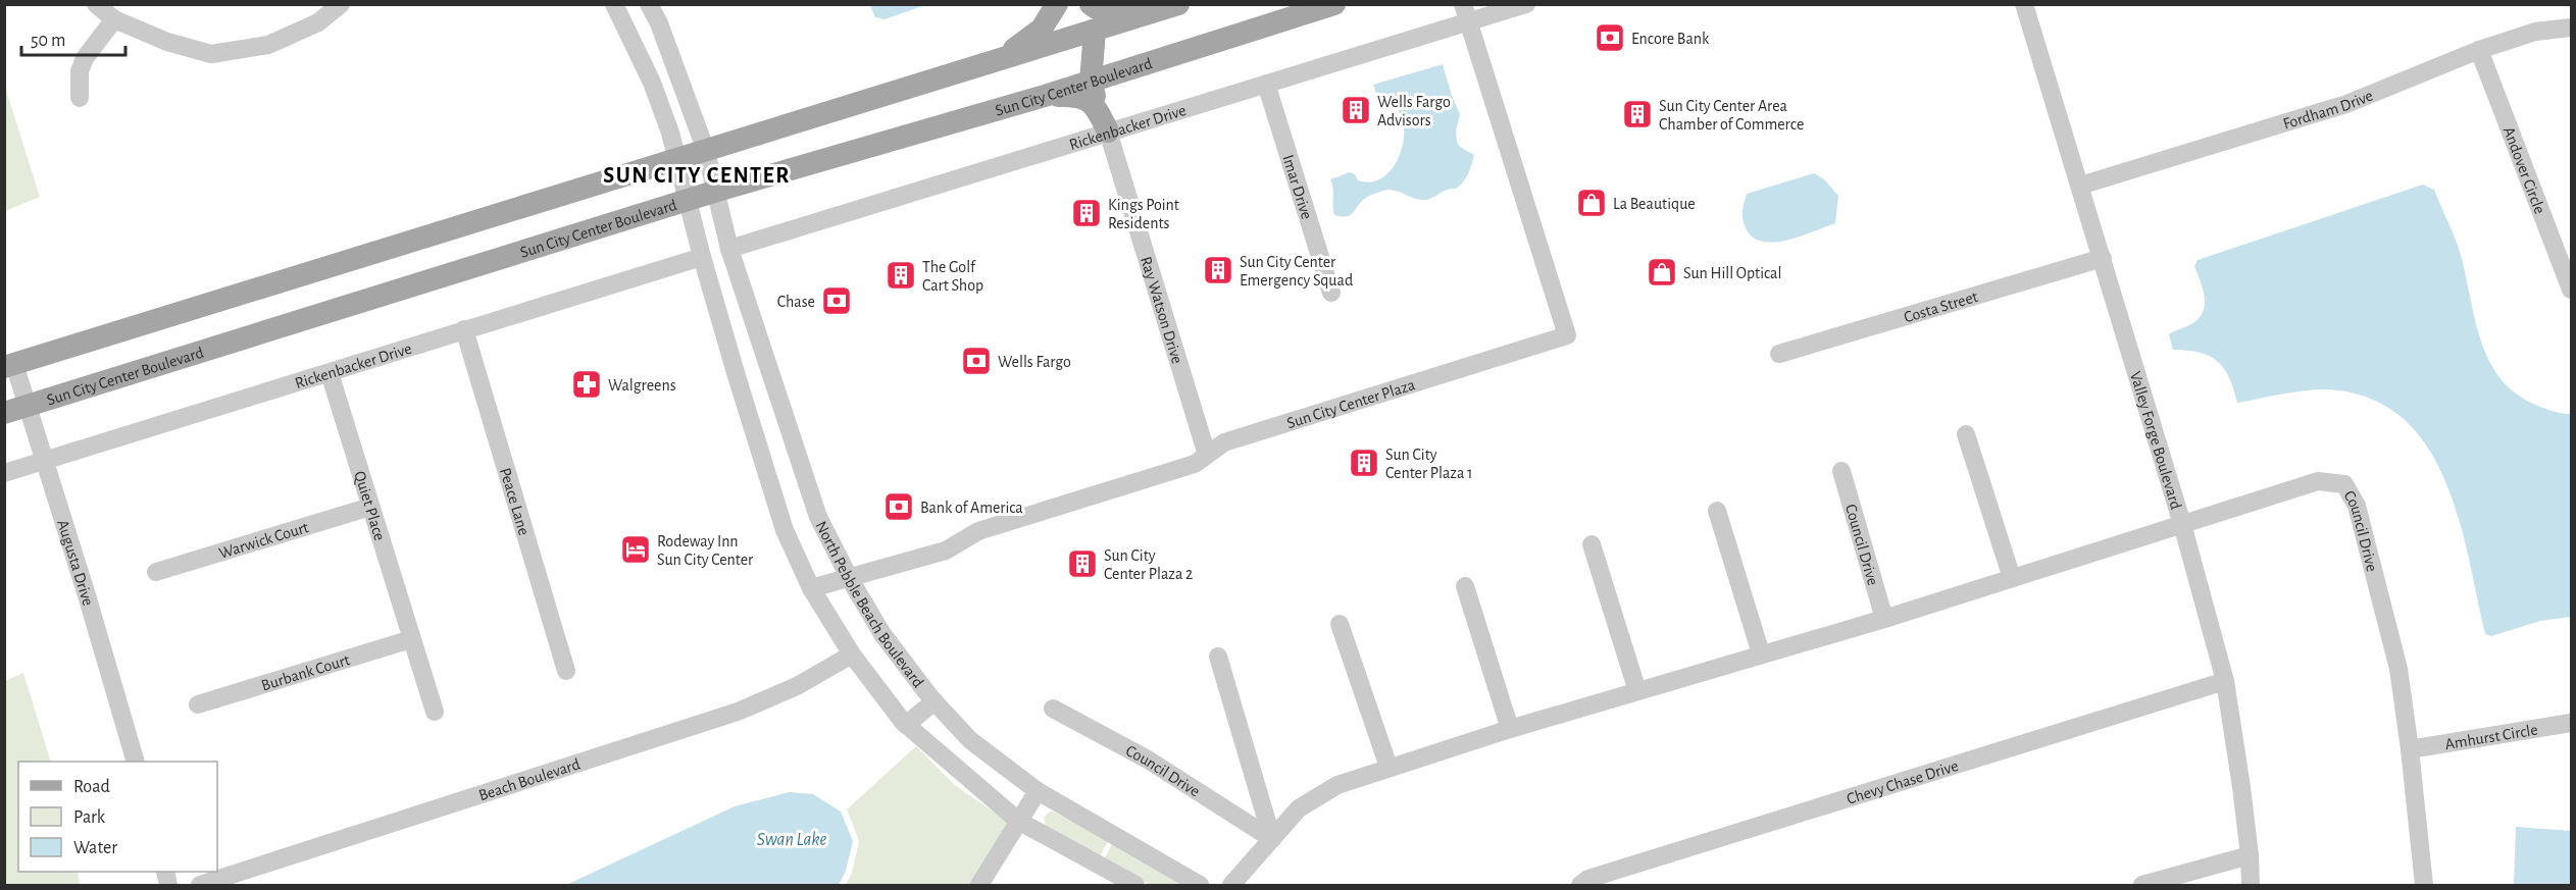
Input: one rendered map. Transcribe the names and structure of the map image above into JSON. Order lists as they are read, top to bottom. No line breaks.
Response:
{"streets":{"main road":["Sun City Center Boulevard"],"street":["Fordham Drive","Rickenbacker Drive","Andover Circle","Imar Drive","Costa Street","Ray Watson Drive","Sun City Center Plaza","Valley Forge Boulevard","Peace Lane","Quiet Place","Council Drive","Warwick Court","Augusta Drive","North Pebble Beach Boulevard","Burbank Court","Amhurst Circle","Beach Boulevard","Chevy Chase Drive"]},"crossings":[["Sun City Center Boulevard","Augusta Drive"],["Sun City Center Boulevard","North Pebble Beach Boulevard"],["Fordham Drive","Andover Circle"],["Fordham Drive","Valley Forge Boulevard"],["Rickenbacker Drive","Imar Drive"],["Rickenbacker Drive","Ray Watson Drive"],["Rickenbacker Drive","Sun City Center Plaza"],["Rickenbacker Drive","Peace Lane"],["Rickenbacker Drive","Quiet Place"],["Rickenbacker Drive","Augusta Drive"],["Rickenbacker Drive","North Pebble Beach Boulevard"],["Costa Street","Valley Forge Boulevard"],["Ray Watson Drive","Sun City Center Plaza"],["Sun City Center Plaza","North Pebble Beach Boulevard"],["Valley Forge Boulevard","Council Drive"],["Valley Forge Boulevard","Chevy Chase Drive"],["Quiet Place","Warwick Court"],["Quiet Place","Burbank Court"],["Council Drive","Amhurst Circle"]],"districts":["SUN CITY CENTER"],"water":["Swan Lake"],"places":{"bank":["Encore Bank","Chase","Wells Fargo","Bank of America"],"building":["Wells Fargo Advisors","Sun City Center Area Chamber of Commerce","Kings Point Residents","Sun City Center Emergency Squad","The Golf Cart Shop","Sun City Center Plaza 1","Sun City Center Plaza 2"],"shop":["La Beautique","Sun Hill Optical"],"pharmacy":["Walgreens"],"hotel":["Rodeway Inn Sun City Center"]},"legend":["Road","Park","Water"],"scale_bar":"50 m"}
